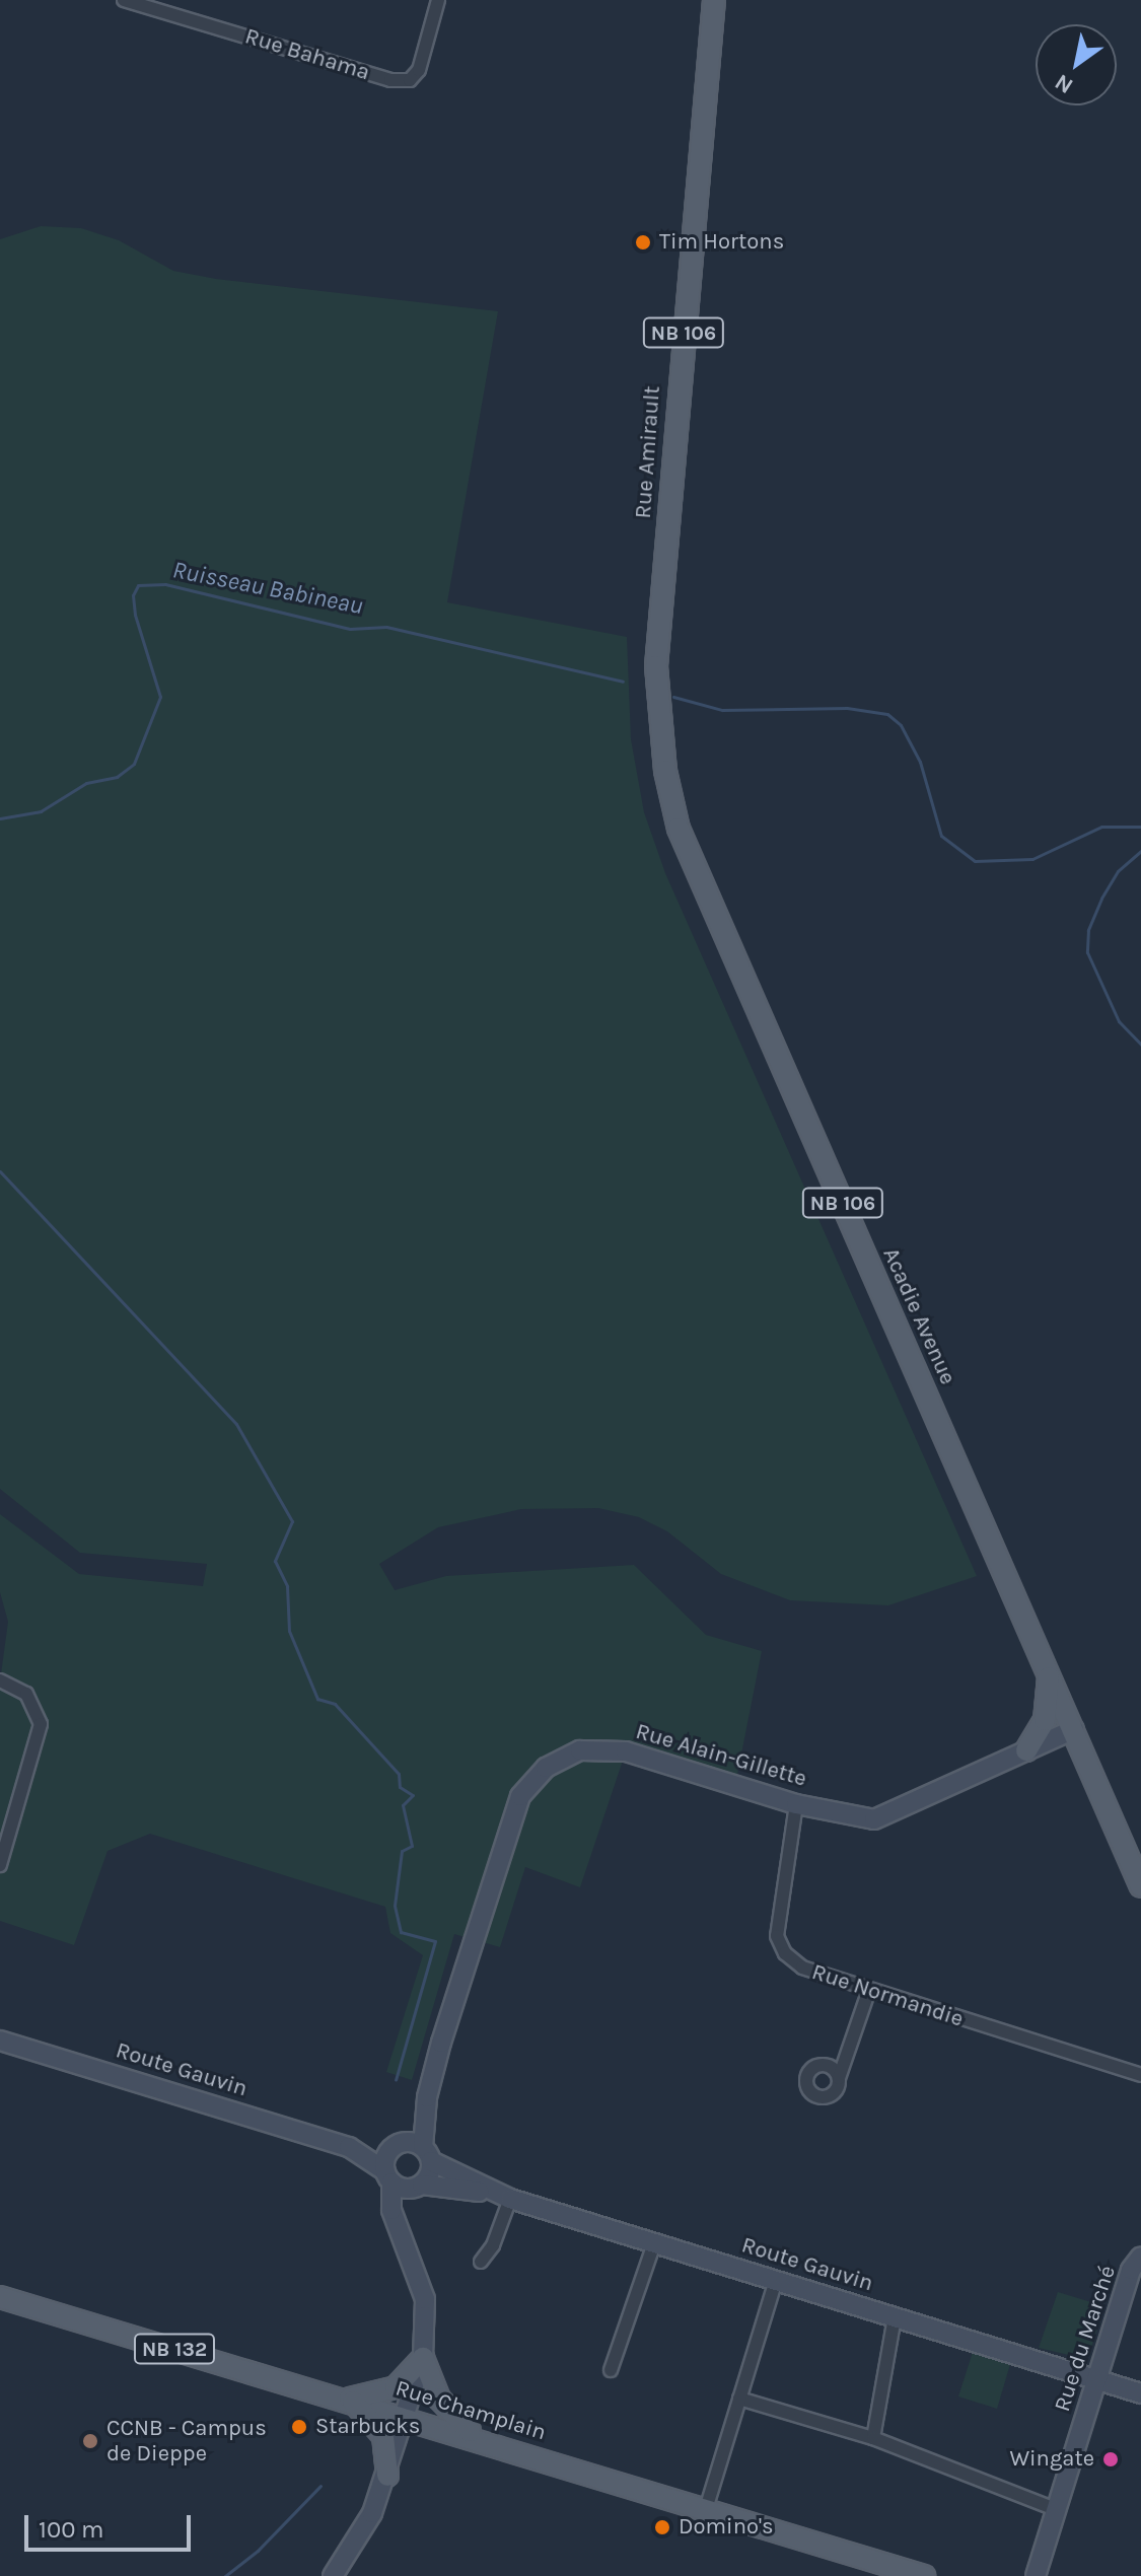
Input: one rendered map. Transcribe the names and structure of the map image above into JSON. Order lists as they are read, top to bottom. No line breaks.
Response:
{"streets":{"main road":["NB 106","Rue Amirault","Acadie Avenue","NB 132","Rue Champlain"],"street":["Rue Bahama","Rue Alain-Gillette","Rue Normandie","Route Gauvin","Rue du Marché"]},"crossings":[["Rue Amirault","Acadie Avenue"],["Acadie Avenue","Rue Alain-Gillette"],["Rue Alain-Gillette","Rue Normandie"],["Rue Alain-Gillette","Route Gauvin"],["Route Gauvin","Rue du Marché"]],"water":["Ruisseau Babineau"],"places":["Tim Hortons","Starbucks","CCNB - Campus de Dieppe","Wingate","Domino's"],"scale_bar":"100 m","north":"bottom left"}
